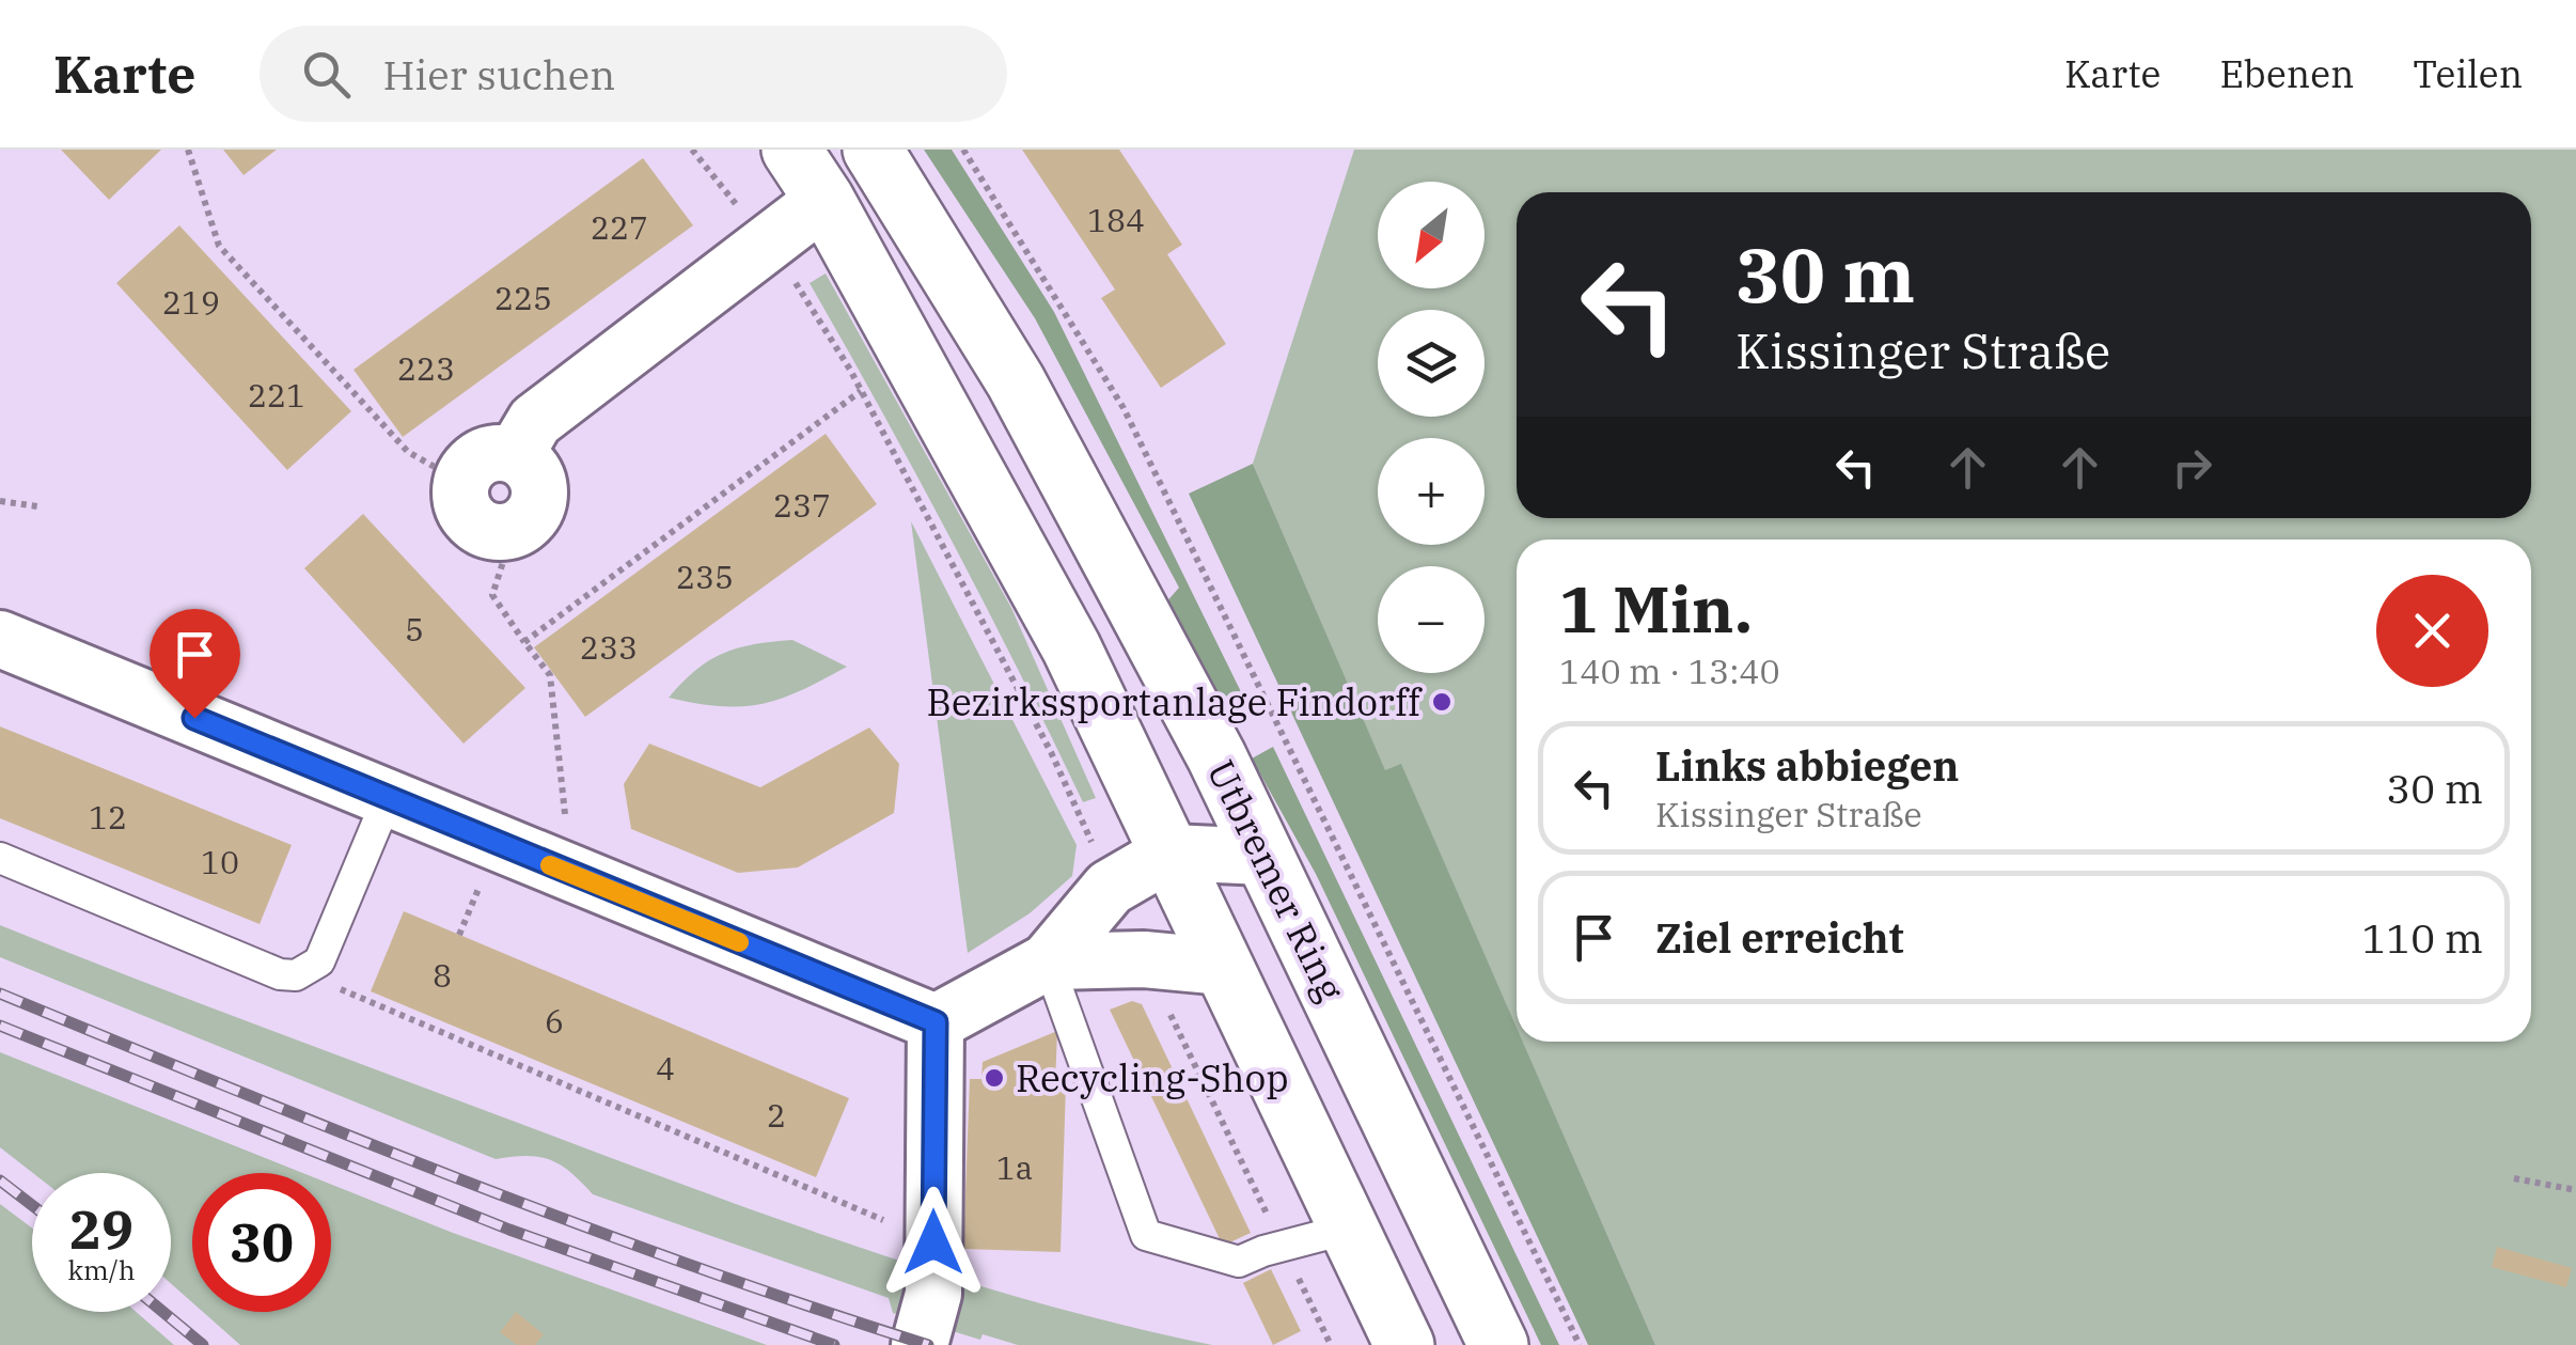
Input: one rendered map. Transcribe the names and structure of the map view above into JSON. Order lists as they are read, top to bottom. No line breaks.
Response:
{"streets":{"main road":["Utbremer Ring"]},"places":["Bezirkssportanlage Findorff","Recycling-Shop"],"house_numbers":["184","227","225","219","223","221","237","235","5","233","12","10","8","6","4","2","1a"],"north":"bottom left","page":{"header":"Karte","search":"Hier suchen","nav":["Karte","Ebenen","Teilen"],"map_buttons":["+","−"],"turn":["30 m","Kissinger Straße"],"heading":["1 Min.","140 m · 13:40"],"list":[{"name":"Links abbiegen","note":"Kissinger Straße","value":"30 m"},{"name":"Ziel erreicht","value":"110 m"}],"speed":"29 km/h","limit":"30"}}
